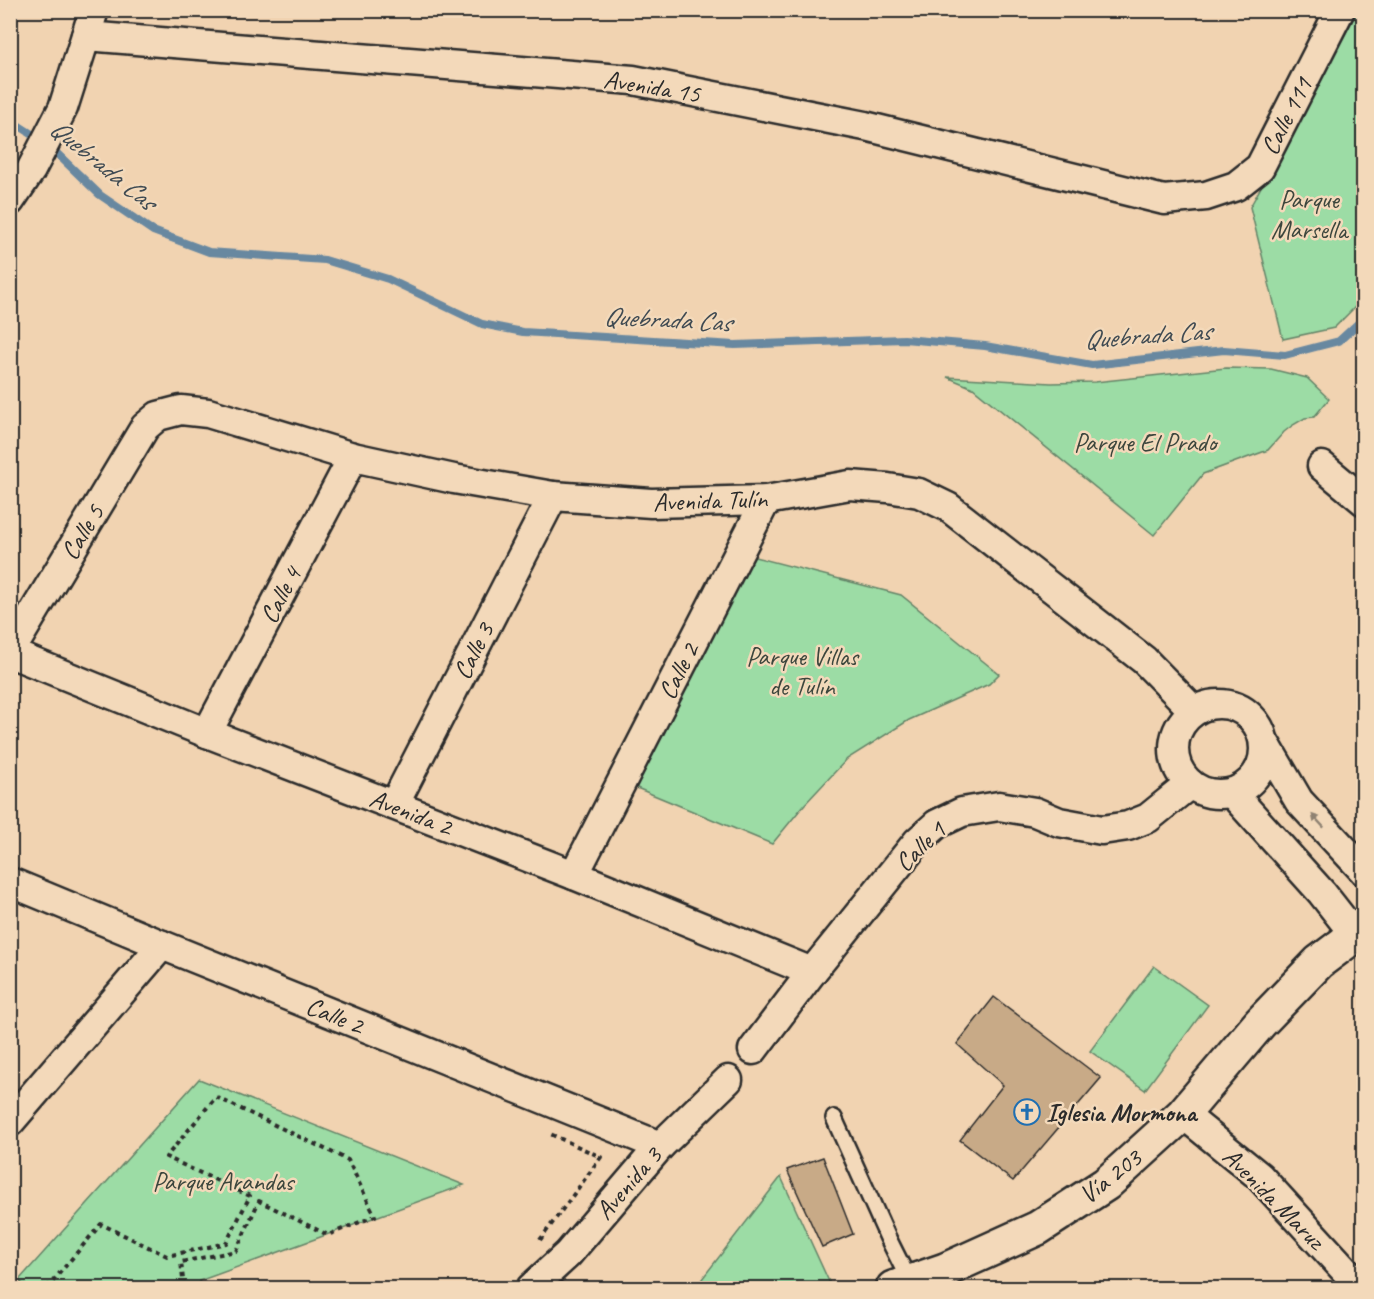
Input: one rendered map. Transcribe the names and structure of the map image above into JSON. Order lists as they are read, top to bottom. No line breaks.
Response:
{"streets":{"main road":["Vía 203"],"street":["Avenida 15","Calle 111","Avenida Tulín","Calle 5","Calle 4","Calle 3","Calle 2","Avenida 2","Calle 1","Avenida 3","Avenida Maruz"]},"crossings":[["Avenida 15","Calle 111"],["Avenida Tulín","Calle 5"],["Avenida Tulín","Calle 4"],["Avenida Tulín","Calle 3"],["Avenida Tulín","Calle 2"],["Avenida Tulín","Calle 1"],["Calle 5","Avenida 2"],["Calle 4","Avenida 2"],["Calle 3","Avenida 2"],["Calle 2","Avenida 2"],["Calle 2","Avenida 3"],["Avenida 2","Calle 1"],["Vía 203","Avenida Maruz"]],"water":["Quebrada Cas"],"parks":["Parque Marsella","Parque El Prado","Parque Villas de Tulín","Parque Arandas"],"places":{"church":["Iglesia Mormona"]}}
